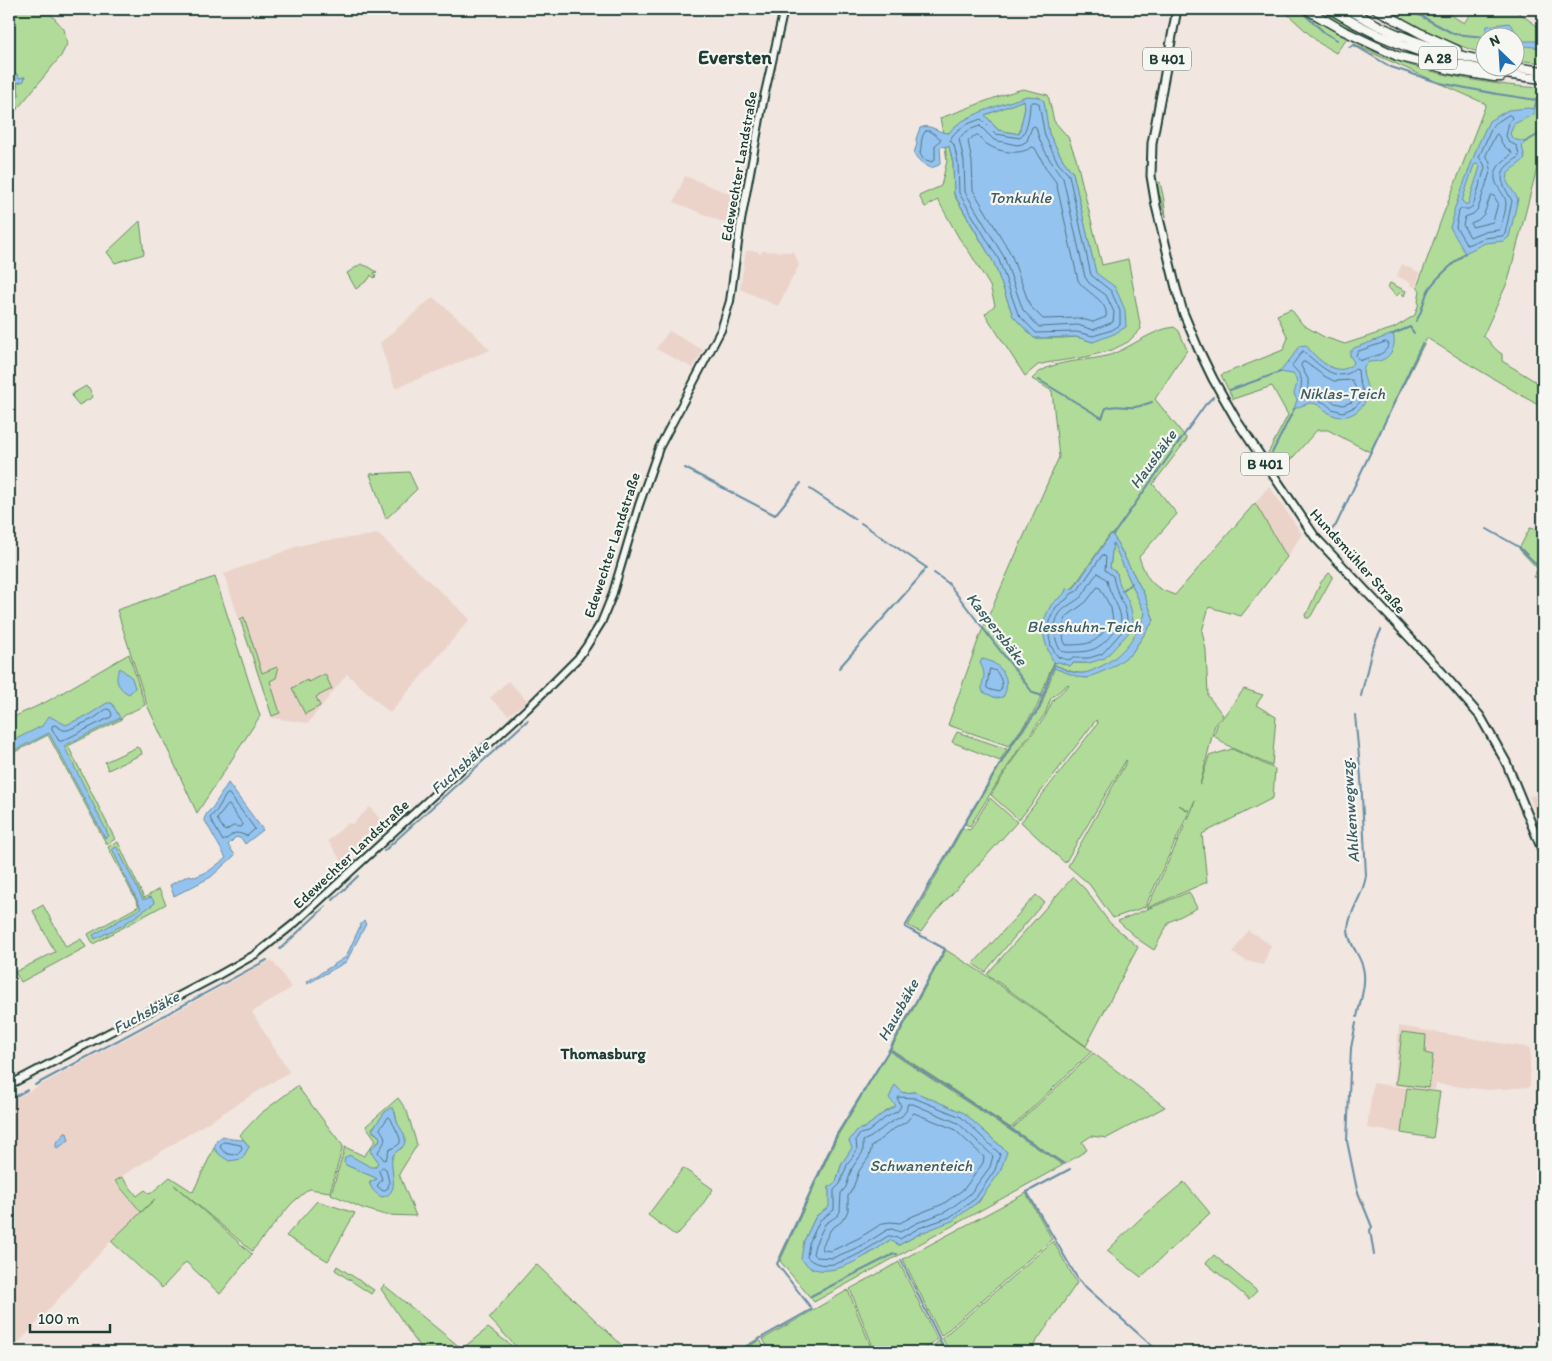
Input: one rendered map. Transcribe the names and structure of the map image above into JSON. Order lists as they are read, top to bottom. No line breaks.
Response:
{"streets":{"highway":["A 28"],"main road":["B 401","Edewechter Landstraße","Hundsmühler Straße"]},"districts":["Eversten","Thomasburg"],"water":["Tonkuhle","Niklas-Teich","Hausbäke","Blesshuhn-Teich","Kaspersbäke","Fuchsbäke","Ahlkenwegwzg.","Schwanenteich"],"scale_bar":"100 m","north":"top left"}
